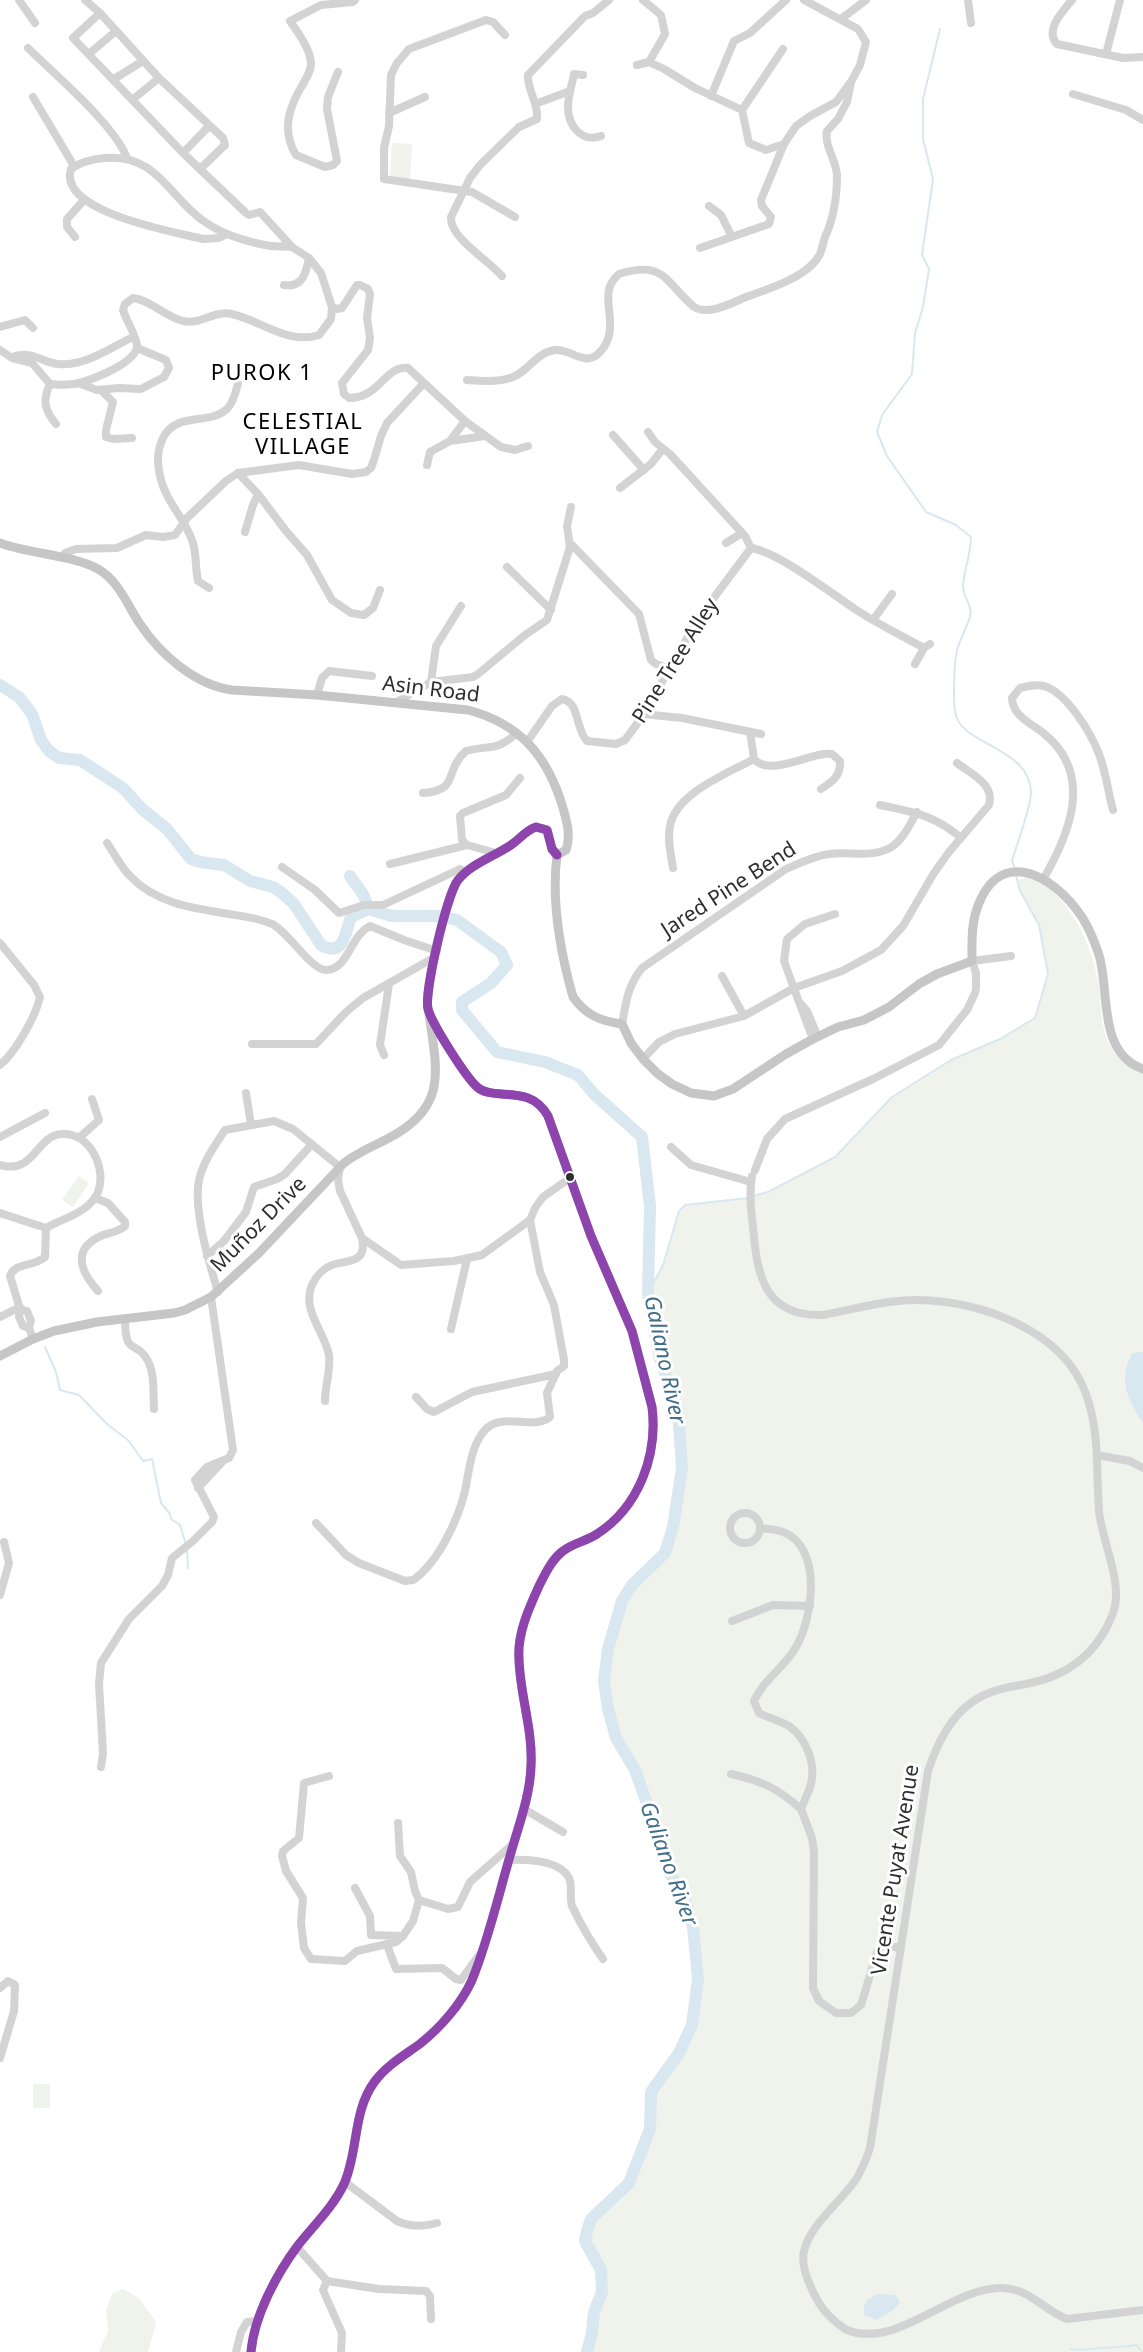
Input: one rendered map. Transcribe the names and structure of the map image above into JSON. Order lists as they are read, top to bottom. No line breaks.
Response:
{"streets":{"main road":["Asin Road","Muñoz Drive","Vicente Puyat Avenue"],"street":["Pine Tree Alley","Jared Pine Bend"]},"crossings":[["Pine Tree Alley","Asin Road"]],"districts":["PUROK 1","CELESTIAL VILLAGE"],"water":["Galiano River"]}
